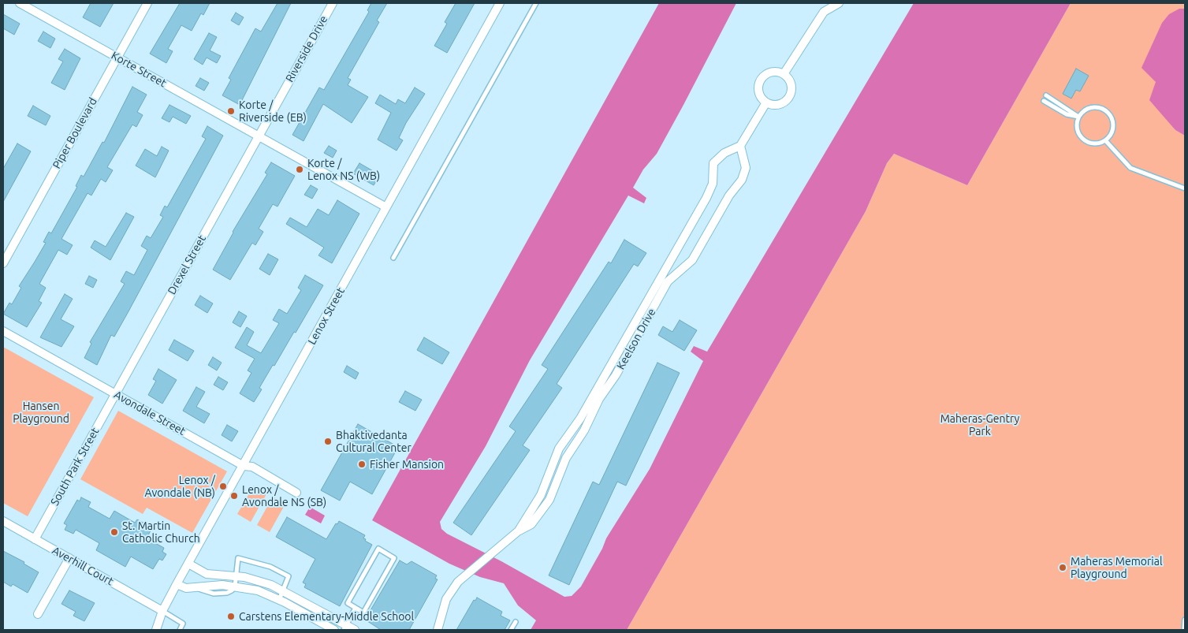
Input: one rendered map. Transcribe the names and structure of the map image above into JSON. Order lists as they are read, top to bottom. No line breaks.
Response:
{"streets":{"street":["Riverside Drive","Korte Street","Piper Boulevard","Drexel Street","Lenox Street","Keelson Drive","Avondale Street","South Park Street","Averhill Court"]},"crossings":[["Riverside Drive","Korte Street"],["Riverside Drive","Drexel Street"],["Korte Street","Piper Boulevard"],["Korte Street","Drexel Street"],["Korte Street","Lenox Street"],["Drexel Street","Avondale Street"],["Drexel Street","South Park Street"],["Lenox Street","Avondale Street"],["Lenox Street","Averhill Court"],["Avondale Street","South Park Street"],["South Park Street","Averhill Court"]],"parks":["Hansen Playground","Maheras-Gentry Park"],"places":["Korte / Riverside (EB)","Korte / Lenox NS (WB)","Bhaktivedanta Cultural Center","Fisher Mansion","Lenox / Avondale (NB)","Lenox / Avondale NS (SB)","St. Martin Catholic Church","Maheras Memorial Playground","Carstens Elementary-Middle School"]}
